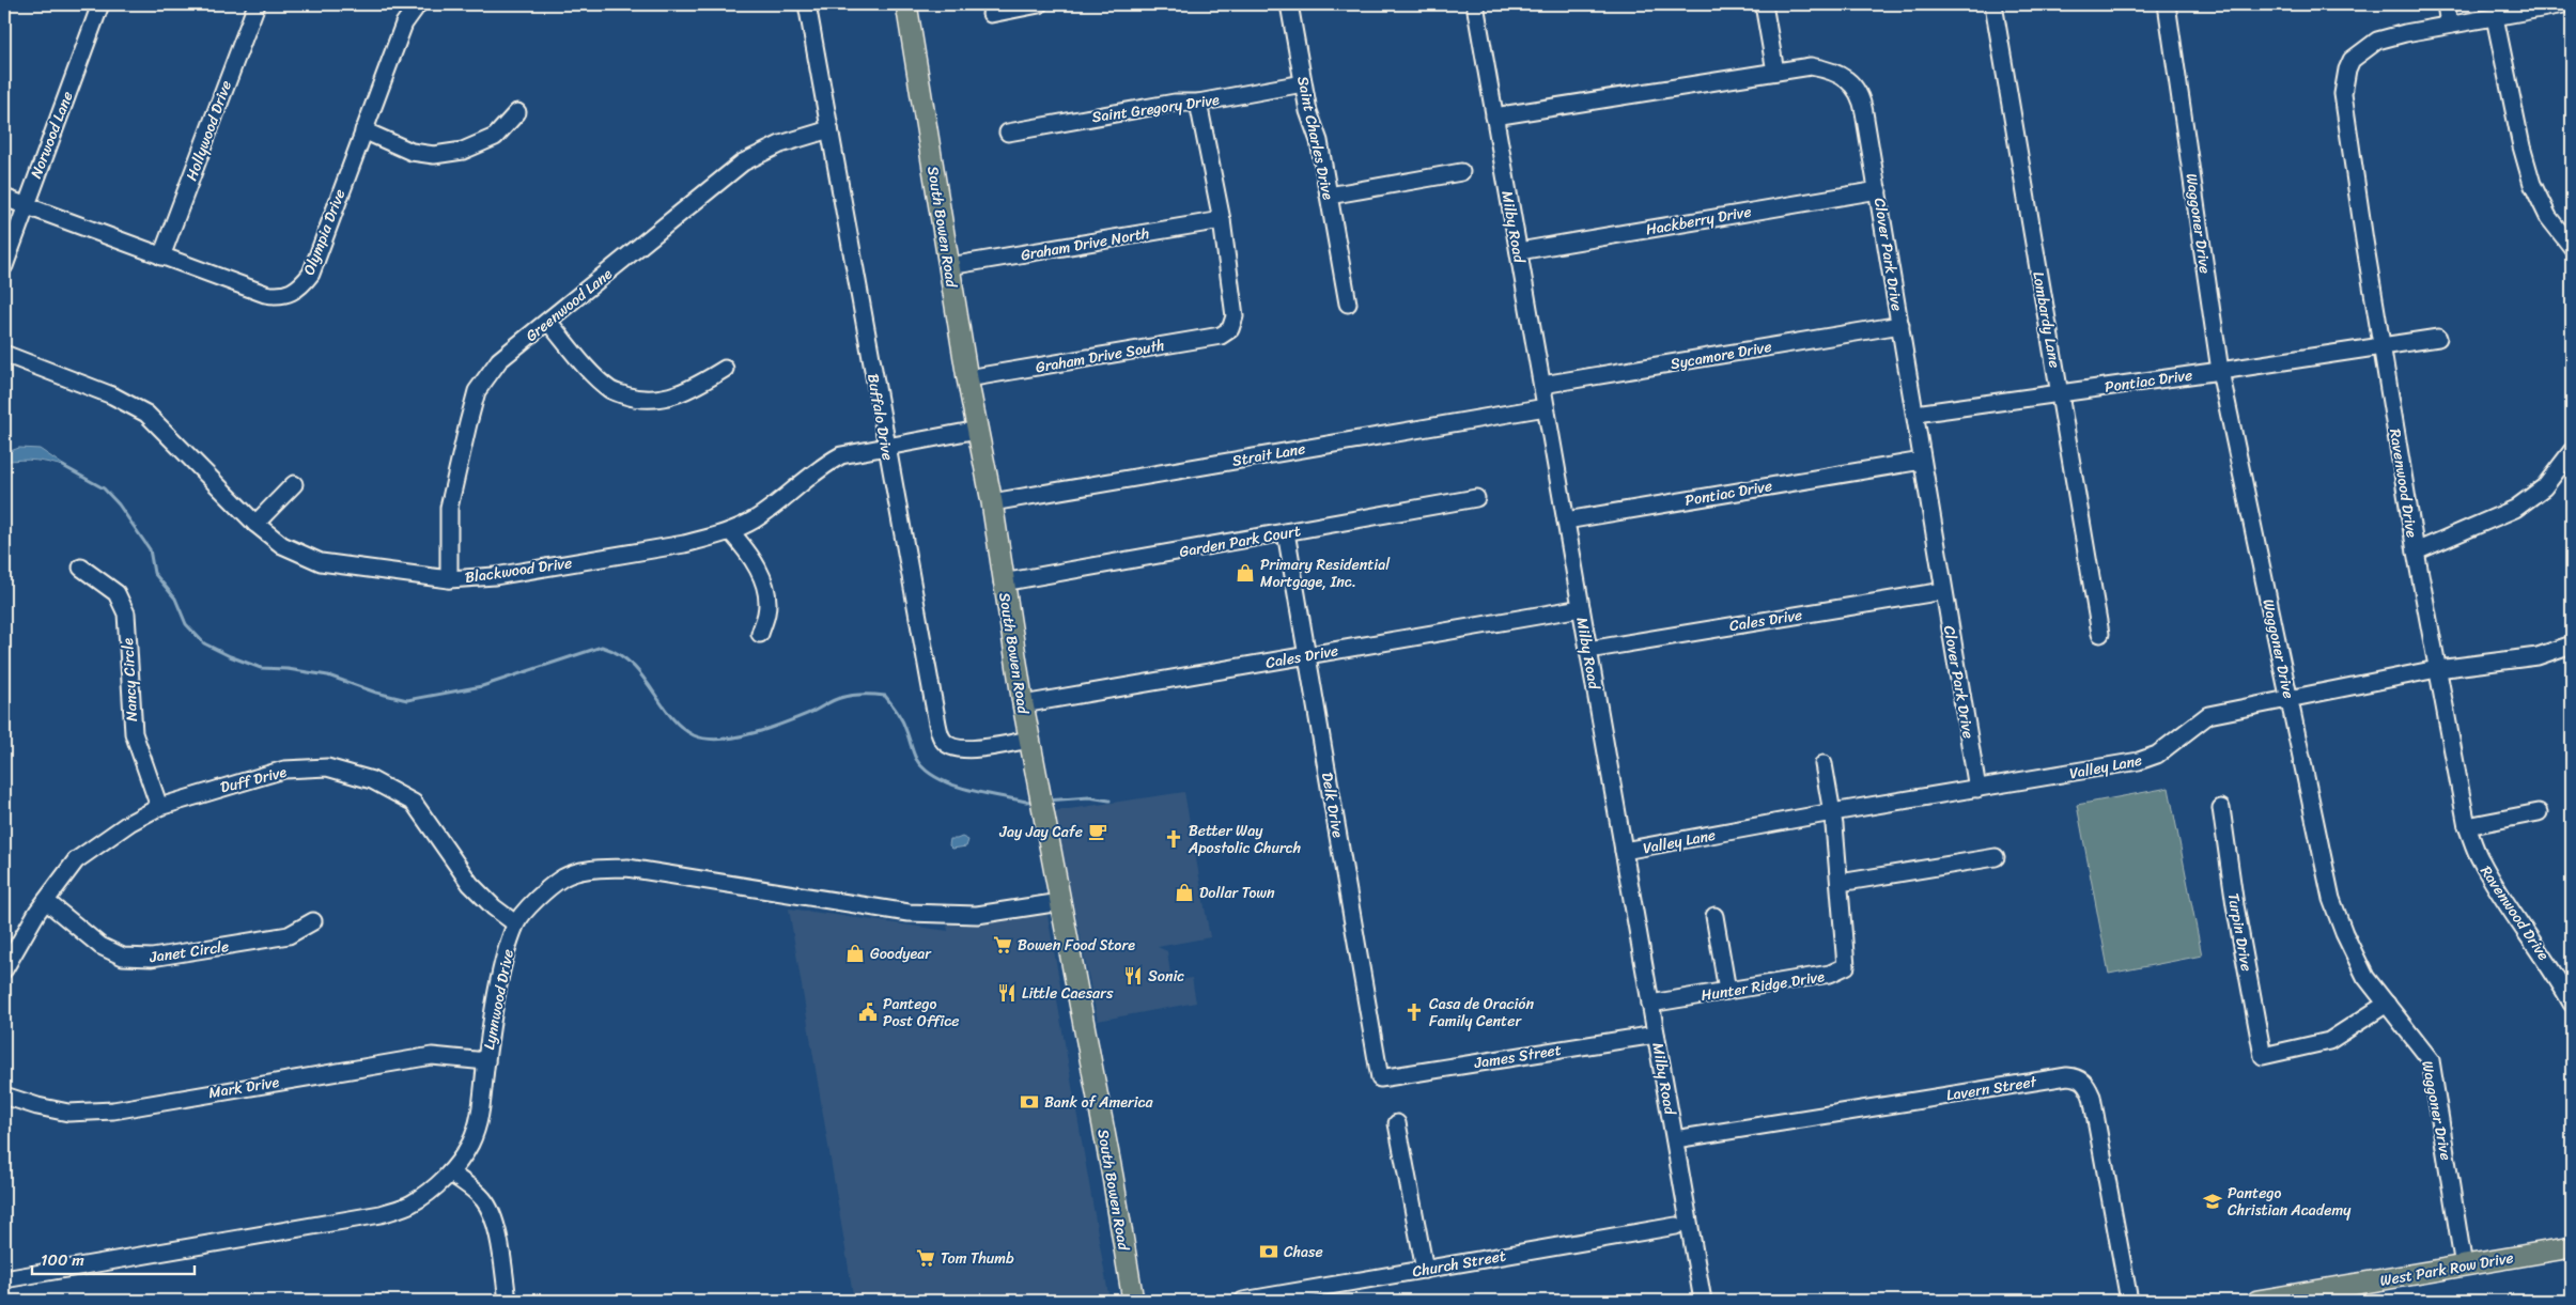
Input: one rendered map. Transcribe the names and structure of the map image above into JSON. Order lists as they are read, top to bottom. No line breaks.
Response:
{"streets":{"main road":["South Bowen Road","West Park Row Drive"],"street":["Saint Gregory Drive","Hollywood Drive","Norwood Lane","Saint Charles Drive","Hackberry Drive","Waggoner Drive","Milby Road","Olympia Drive","Graham Drive North","Clover Park Drive","Greenwood Lane","Lombardy Lane","Sycamore Drive","Graham Drive South","Pontiac Drive","Buffalo Drive","Strait Lane","Ravenwood Drive","Garden Park Court","Blackwood Drive","Cales Drive","Nancy Circle","Valley Lane","Duff Drive","Delk Drive","Turpin Drive","Janet Circle","Hunter Ridge Drive","Lynnwood Drive","James Street","Mark Drive","Lavern Street","Church Street"]},"crossings":[["Saint Gregory Drive","Saint Charles Drive"],["Hollywood Drive","Olympia Drive"],["Norwood Lane","Olympia Drive"],["Hackberry Drive","Milby Road"],["Hackberry Drive","Clover Park Drive"],["Waggoner Drive","Pontiac Drive"],["Waggoner Drive","Valley Lane"],["Waggoner Drive","Turpin Drive"],["Waggoner Drive","West Park Row Drive"],["South Bowen Road","Graham Drive North"],["South Bowen Road","Graham Drive South"],["South Bowen Road","Buffalo Drive"],["South Bowen Road","Strait Lane"],["South Bowen Road","Garden Park Court"],["South Bowen Road","Blackwood Drive"],["South Bowen Road","Cales Drive"],["South Bowen Road","Lynnwood Drive"],["Milby Road","Clover Park Drive"],["Milby Road","Sycamore Drive"],["Milby Road","Pontiac Drive"],["Milby Road","Strait Lane"],["Milby Road","Cales Drive"],["Milby Road","Valley Lane"],["Milby Road","Hunter Ridge Drive"],["Milby Road","James Street"],["Milby Road","Lavern Street"],["Graham Drive North","Graham Drive South"],["Clover Park Drive","Sycamore Drive"],["Clover Park Drive","Pontiac Drive"],["Clover Park Drive","Cales Drive"],["Clover Park Drive","Valley Lane"],["Greenwood Lane","Buffalo Drive"],["Greenwood Lane","Blackwood Drive"],["Lombardy Lane","Pontiac Drive"],["Pontiac Drive","Ravenwood Drive"],["Buffalo Drive","Blackwood Drive"],["Ravenwood Drive","Valley Lane"],["Garden Park Court","Delk Drive"],["Cales Drive","Delk Drive"],["Nancy Circle","Duff Drive"],["Valley Lane","Hunter Ridge Drive"],["Duff Drive","Janet Circle"],["Duff Drive","Lynnwood Drive"],["Delk Drive","James Street"],["Lynnwood Drive","Mark Drive"]],"places":{"shop":["Primary Residential Mortgage, Inc.","Dollar Town","Goodyear"],"cafe":["Jay Jay Cafe"],"church":["Better Way Apostolic Church","Casa de Oración Family Center"],"supermarket":["Bowen Food Store","Tom Thumb"],"restaurant":["Sonic","Little Caesars"],"public building":["Pantego Post Office"],"bank":["Bank of America","Chase"],"school or university":["Pantego Christian Academy"]},"scale_bar":"100 m"}
